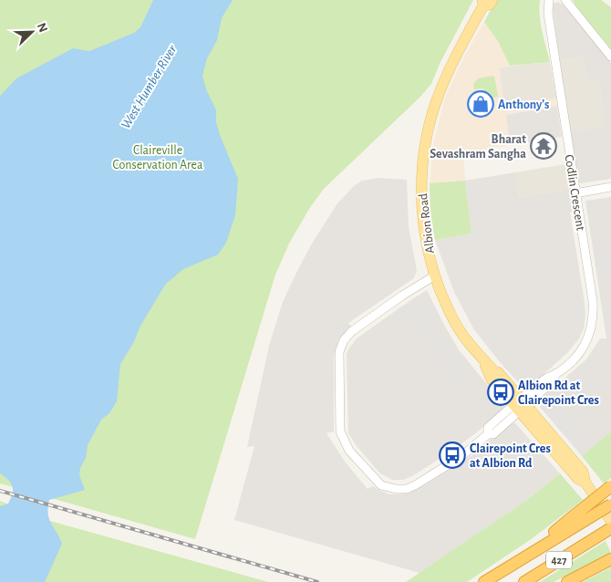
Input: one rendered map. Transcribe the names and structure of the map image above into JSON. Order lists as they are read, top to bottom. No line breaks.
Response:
{"streets":{"highway":["427"],"main road":["Albion Road"],"street":["Codlin Crescent"]},"crossings":[["Codlin Crescent","Albion Road"]],"water":["West Humber River"],"parks":["Claireville Conservation Area"],"places":{"shop":["Anthony's"],"temple":["Bharat Sevashram Sangha"],"bus stop":["Albion Rd at Clairepoint Cres","Clairepoint Cres at Albion Rd"]},"north":"top right"}
